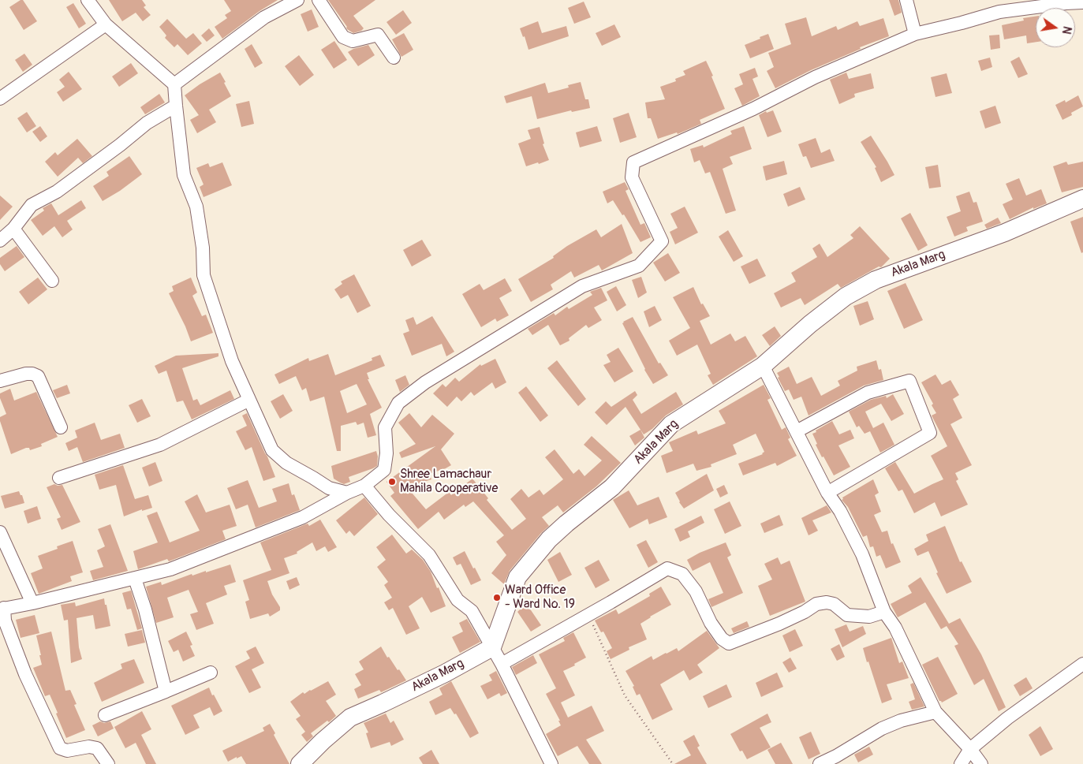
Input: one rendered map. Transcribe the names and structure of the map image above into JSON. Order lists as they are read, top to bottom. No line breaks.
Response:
{"streets":{"main road":["Akala Marg"]},"places":["Shree Lamachaur Mahila Cooperative","Ward Office - Ward No. 19"],"north":"right"}
